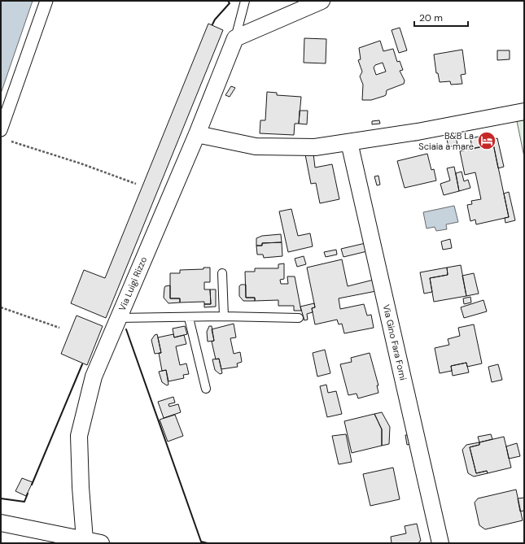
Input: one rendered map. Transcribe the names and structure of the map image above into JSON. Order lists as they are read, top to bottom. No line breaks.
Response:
{"streets":{"street":["Via Luigi Rizzo","Via Gino Fara Forni"]},"places":{"hotel":["B&B La Sciaia a mare"]},"scale_bar":"20 m"}
